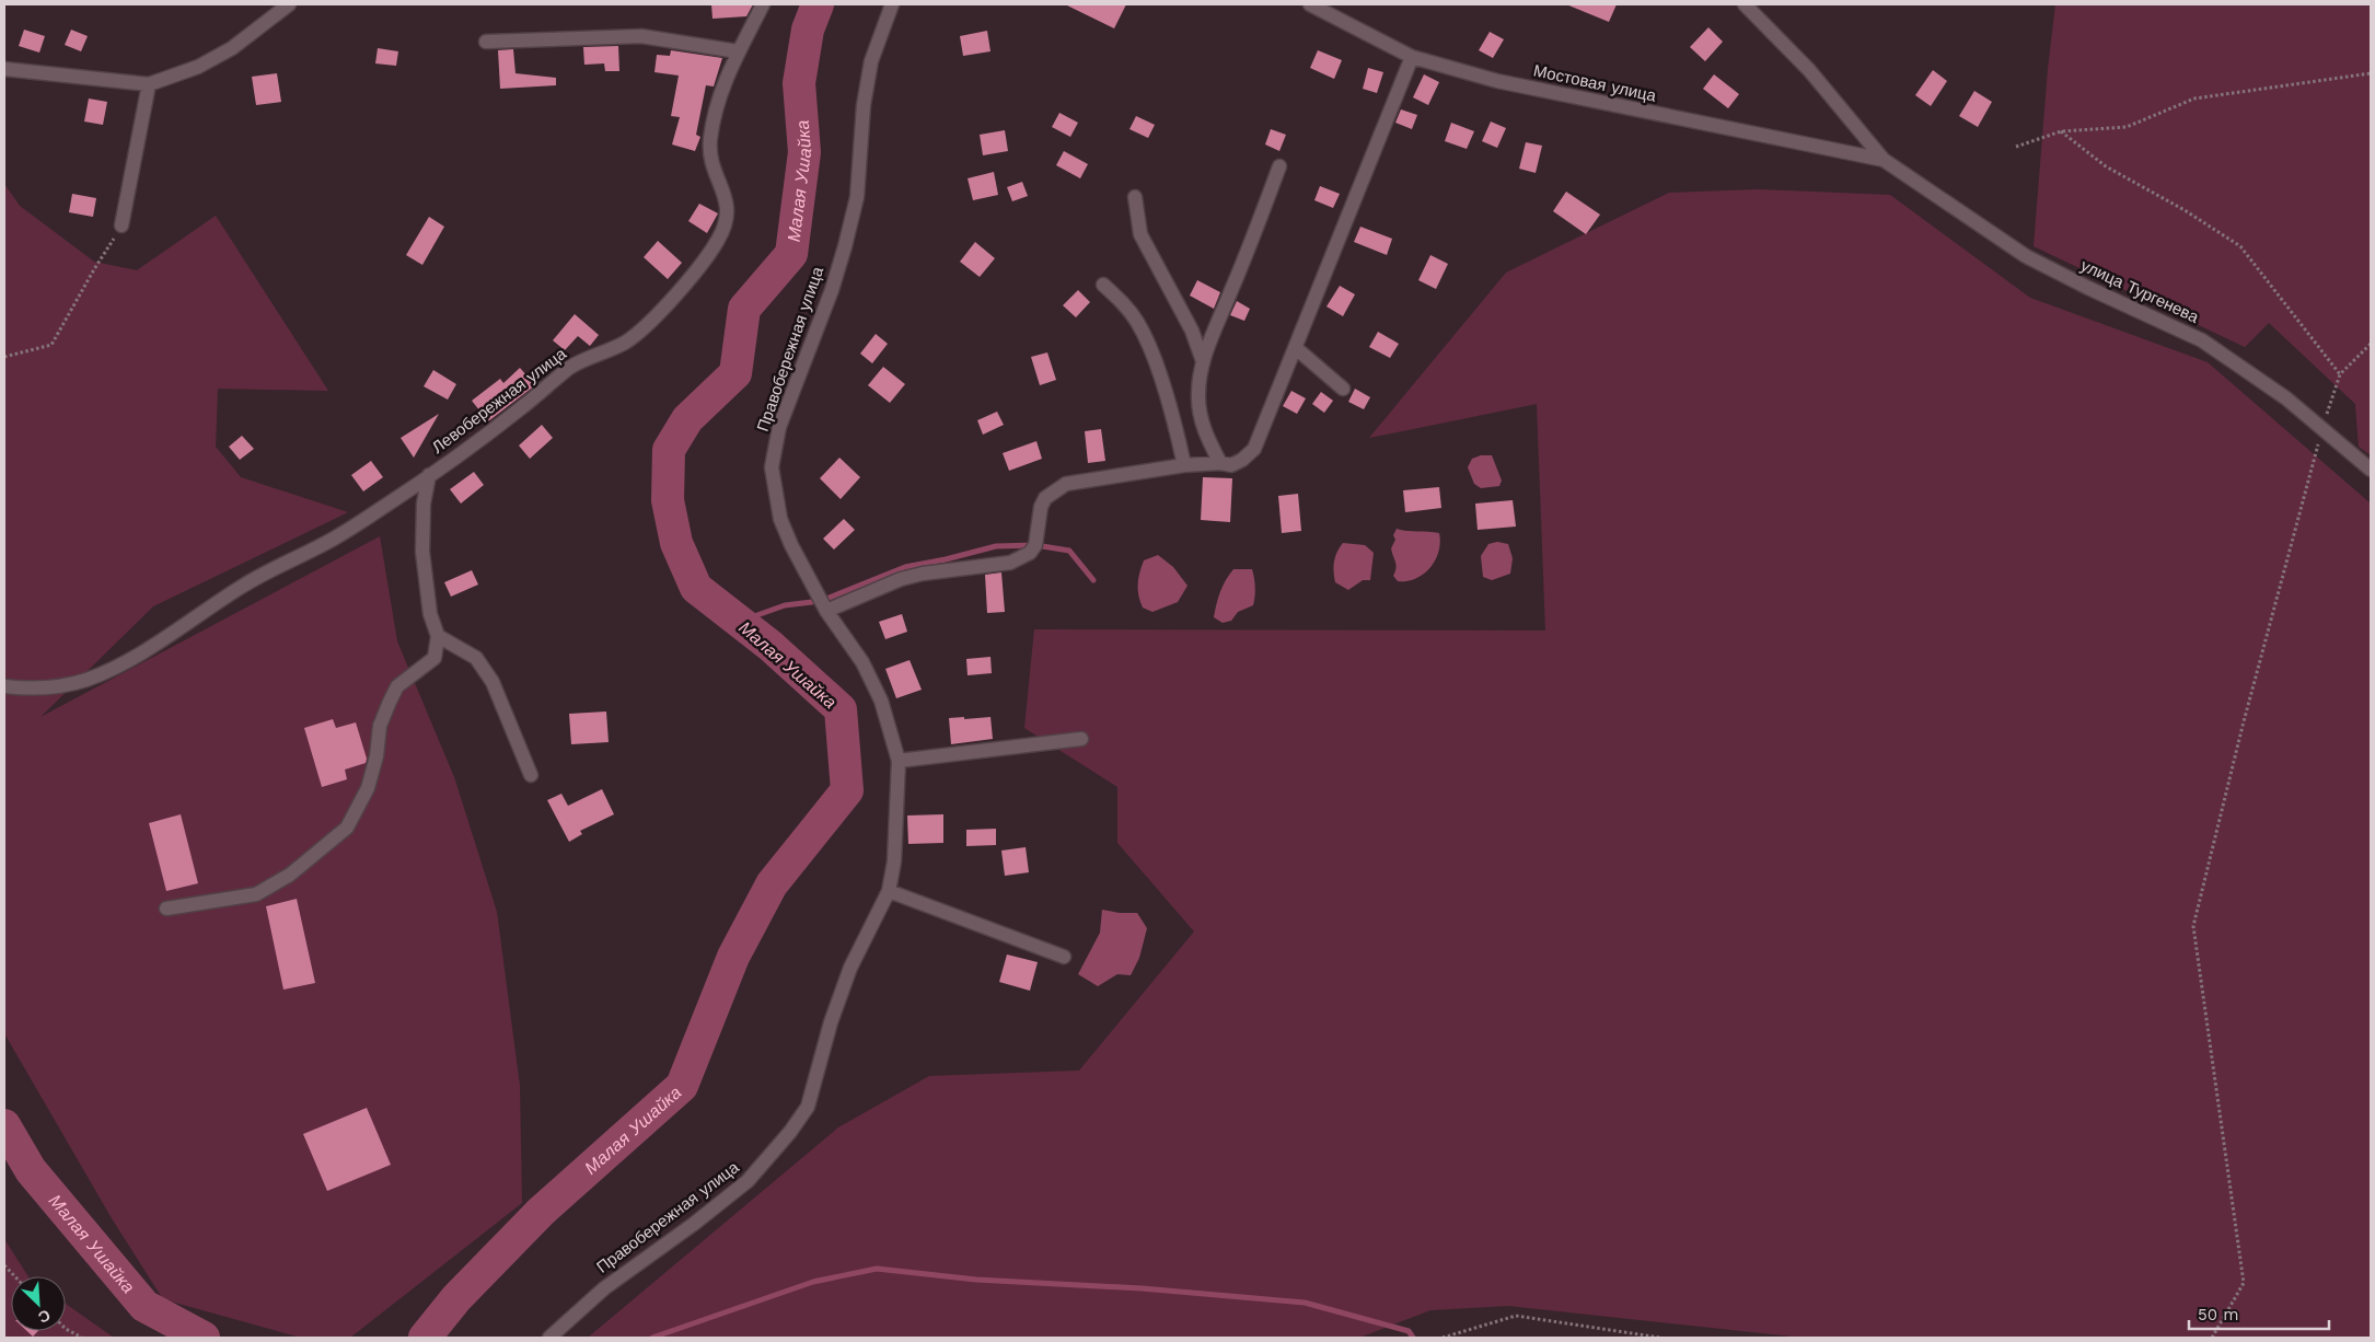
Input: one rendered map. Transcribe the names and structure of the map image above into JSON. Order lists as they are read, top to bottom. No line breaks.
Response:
{"streets":{"street":["Мостовая улица","улица Тургенева","Правобережная улица","Левобережная улица"]},"crossings":[["Мостовая улица","улица Тургенева"]],"water":["Малая Ушайка"],"scale_bar":"50 m","north":"bottom right"}
